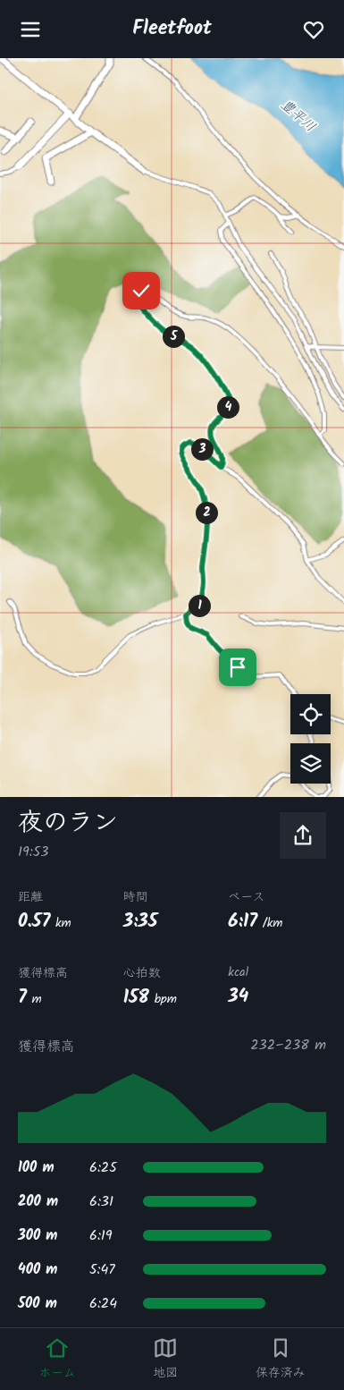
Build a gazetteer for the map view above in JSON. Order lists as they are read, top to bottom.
{
  "water": ["豊平川"],
  "page": {
    "header": "Fleetfoot",
    "pins": [
      "5",
      "4",
      "3",
      "2",
      "1"
    ],
    "heading": ["夜のラン", "19:53"],
    "stats": [
      ["距離", "0.57 km"],
      ["時間", "3:35"],
      ["ペース", "6:17 /km"],
      ["獲得標高", "7 m"],
      ["心拍数", "158 bpm"],
      ["kcal", "34"]
    ],
    "chart": ["獲得標高", "232–238 m"],
    "list": [
      {
        "name": "100 m",
        "note": "6:25"
      },
      {
        "name": "200 m",
        "note": "6:31"
      },
      {
        "name": "300 m",
        "note": "6:19"
      },
      {
        "name": "400 m",
        "note": "5:47"
      },
      {
        "name": "500 m",
        "note": "6:24"
      }
    ],
    "tabs": ["ホーム", "地図", "保存済み"]
  }
}
